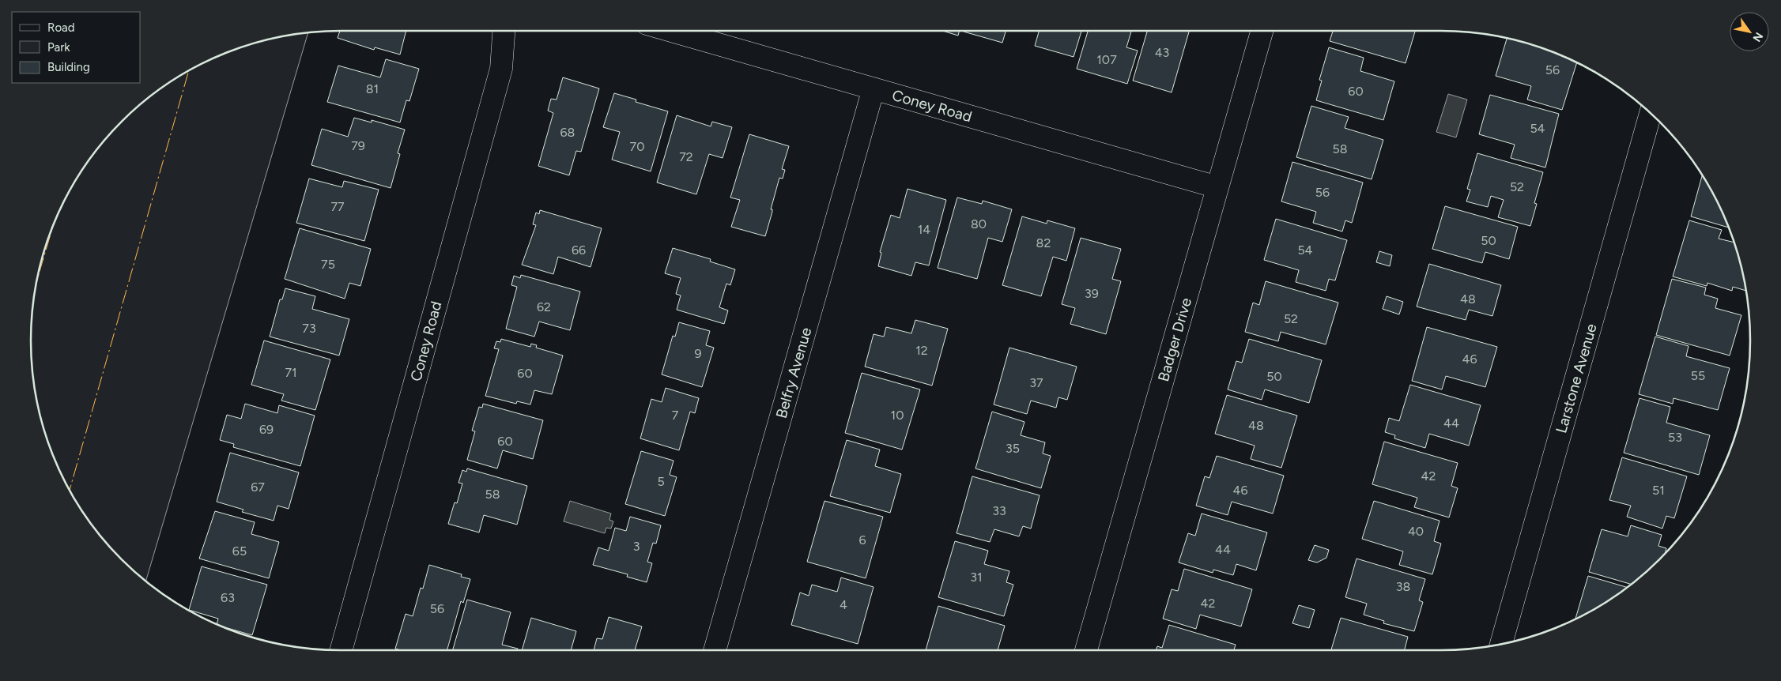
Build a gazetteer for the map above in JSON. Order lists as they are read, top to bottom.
{
  "streets": {
    "street": [
      "Coney Road",
      "Badger Drive",
      "Belfry Avenue",
      "Larstone Avenue"
    ]
  },
  "crossings": [
    ["Coney Road", "Badger Drive"],
    ["Coney Road", "Belfry Avenue"]
  ],
  "house_numbers": [
    "43",
    "107",
    "56",
    "81",
    "60",
    "54",
    "68",
    "79",
    "70",
    "58",
    "72",
    "52",
    "56",
    "77",
    "80",
    "14",
    "50",
    "82",
    "66",
    "54",
    "75",
    "39",
    "48",
    "62",
    "52",
    "73",
    "12",
    "9",
    "46",
    "71",
    "60",
    "55",
    "50",
    "37",
    "7",
    "10",
    "44",
    "48",
    "69",
    "53",
    "60",
    "35",
    "42",
    "5",
    "67",
    "46",
    "51",
    "58",
    "33",
    "40",
    "6",
    "3",
    "44",
    "65",
    "31",
    "38",
    "63",
    "42",
    "4",
    "56"
  ],
  "legend": ["Road", "Park", "Building"],
  "north": "bottom right"
}
